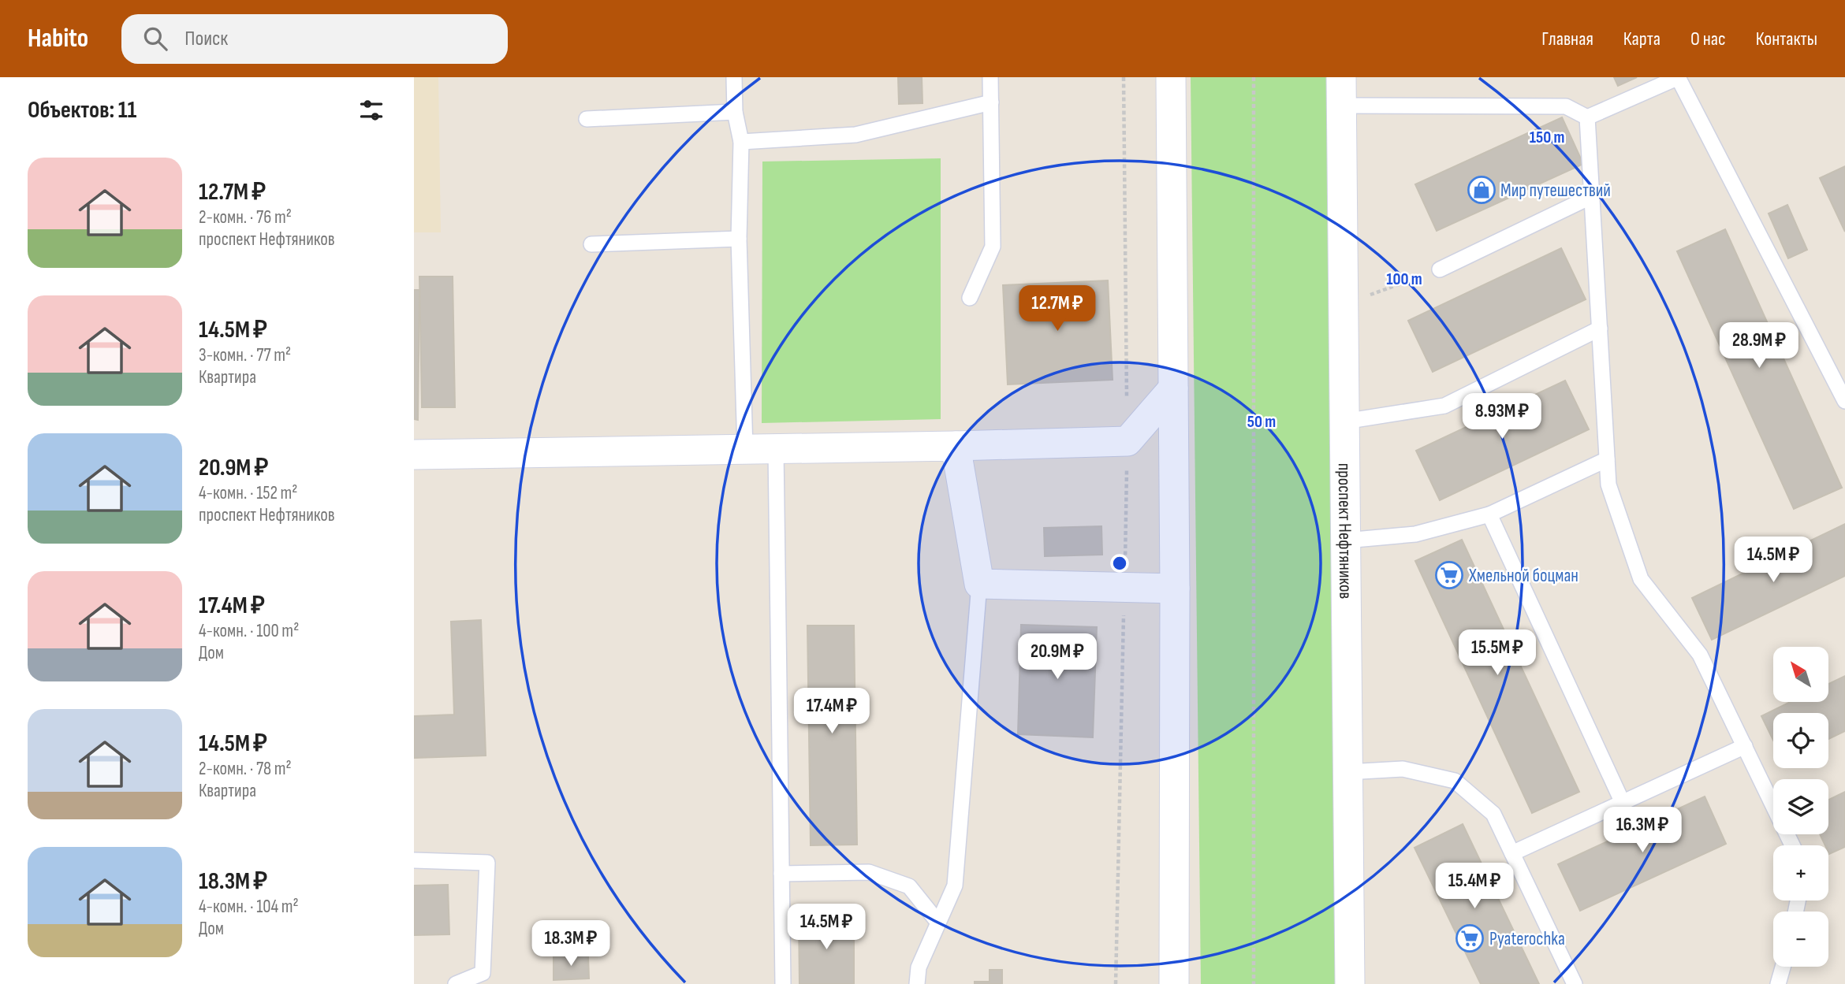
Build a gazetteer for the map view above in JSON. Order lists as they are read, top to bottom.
{
  "streets": {
    "street": ["проспект Нефтяников"]
  },
  "places": {
    "shop": ["Мир путешествий"],
    "supermarket": ["Хмельной боцман", "Pyaterochka"]
  },
  "north": "top left",
  "page": {
    "header": "Habito",
    "search": "Поиск",
    "nav": [
      "Главная",
      "Карта",
      "О нас",
      "Контакты"
    ],
    "heading": "Объектов: 11",
    "list": [
      {
        "name": "12.7M ₽",
        "note": "2-комн. · 76 m² · проспект Нефтяников"
      },
      {
        "name": "14.5M ₽",
        "note": "3-комн. · 77 m² · Квартира"
      },
      {
        "name": "20.9M ₽",
        "note": "4-комн. · 152 m² · проспект Нефтяников"
      },
      {
        "name": "17.4M ₽",
        "note": "4-комн. · 100 m² · Дом"
      },
      {
        "name": "14.5M ₽",
        "note": "2-комн. · 78 m² · Квартира"
      },
      {
        "name": "18.3M ₽",
        "note": "4-комн. · 104 m² · Дом"
      }
    ],
    "price": [
      "12.7M ₽",
      "28.9M ₽",
      "8.93M ₽",
      "14.5M ₽",
      "15.5M ₽",
      "20.9M ₽",
      "17.4M ₽",
      "16.3M ₽",
      "15.4M ₽",
      "14.5M ₽",
      "18.3M ₽"
    ],
    "map_buttons": ["+", "−"]
  },
  "rings": ["150 m", "100 m", "50 m"]
}
